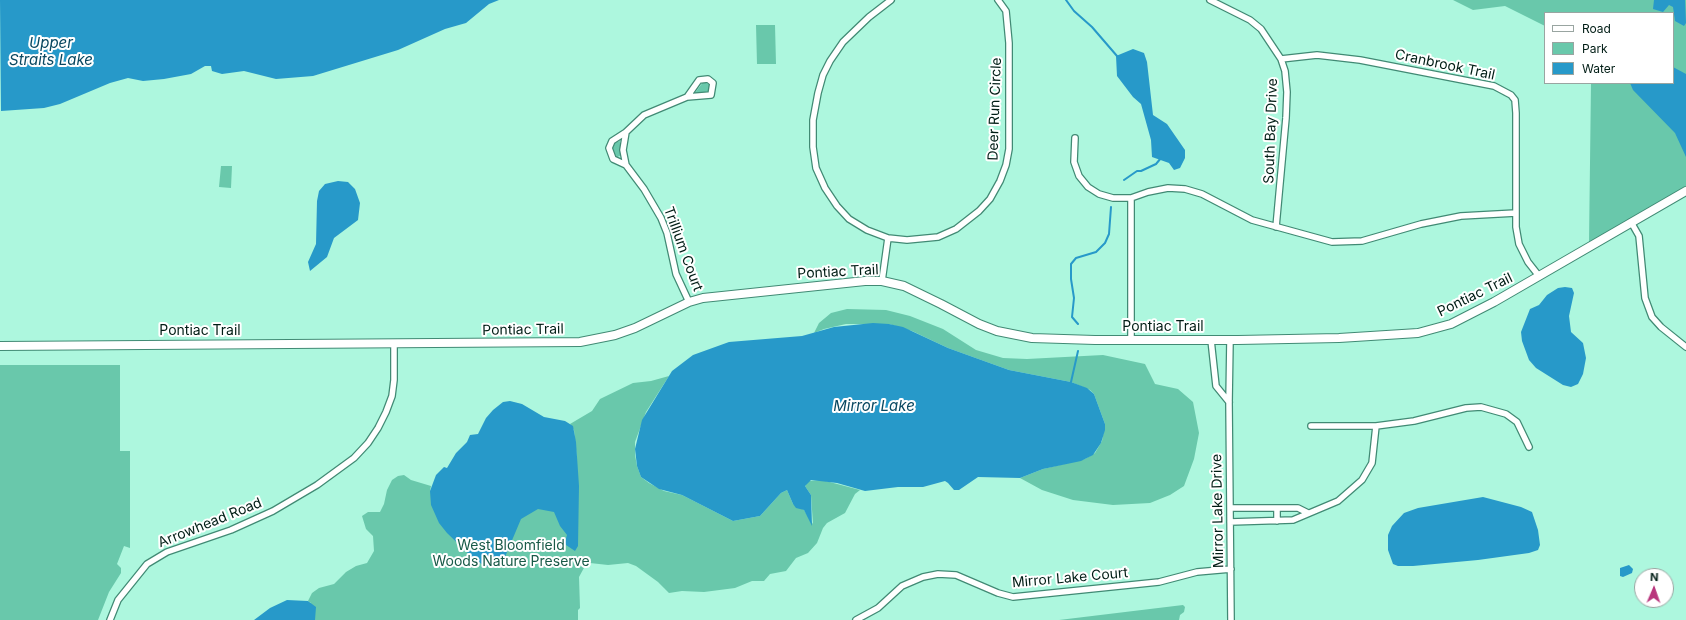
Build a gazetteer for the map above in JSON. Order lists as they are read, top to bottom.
{
  "streets": {
    "main road": ["Pontiac Trail"],
    "street": [
      "Cranbrook Trail",
      "Deer Run Circle",
      "South Bay Drive",
      "Trillium Court",
      "Mirror Lake Drive",
      "Arrowhead Road",
      "Mirror Lake Court"
    ]
  },
  "crossings": [
    ["Cranbrook Trail", "South Bay Drive"],
    ["Cranbrook Trail", "Pontiac Trail"],
    ["Trillium Court", "Pontiac Trail"],
    ["Pontiac Trail", "Mirror Lake Drive"],
    ["Pontiac Trail", "Arrowhead Road"],
    ["Mirror Lake Drive", "Mirror Lake Court"]
  ],
  "water": ["Upper Straits Lake", "Mirror Lake"],
  "parks": ["West Bloomfield Woods Nature Preserve"],
  "legend": ["Road", "Park", "Water"],
  "north": "top"
}
